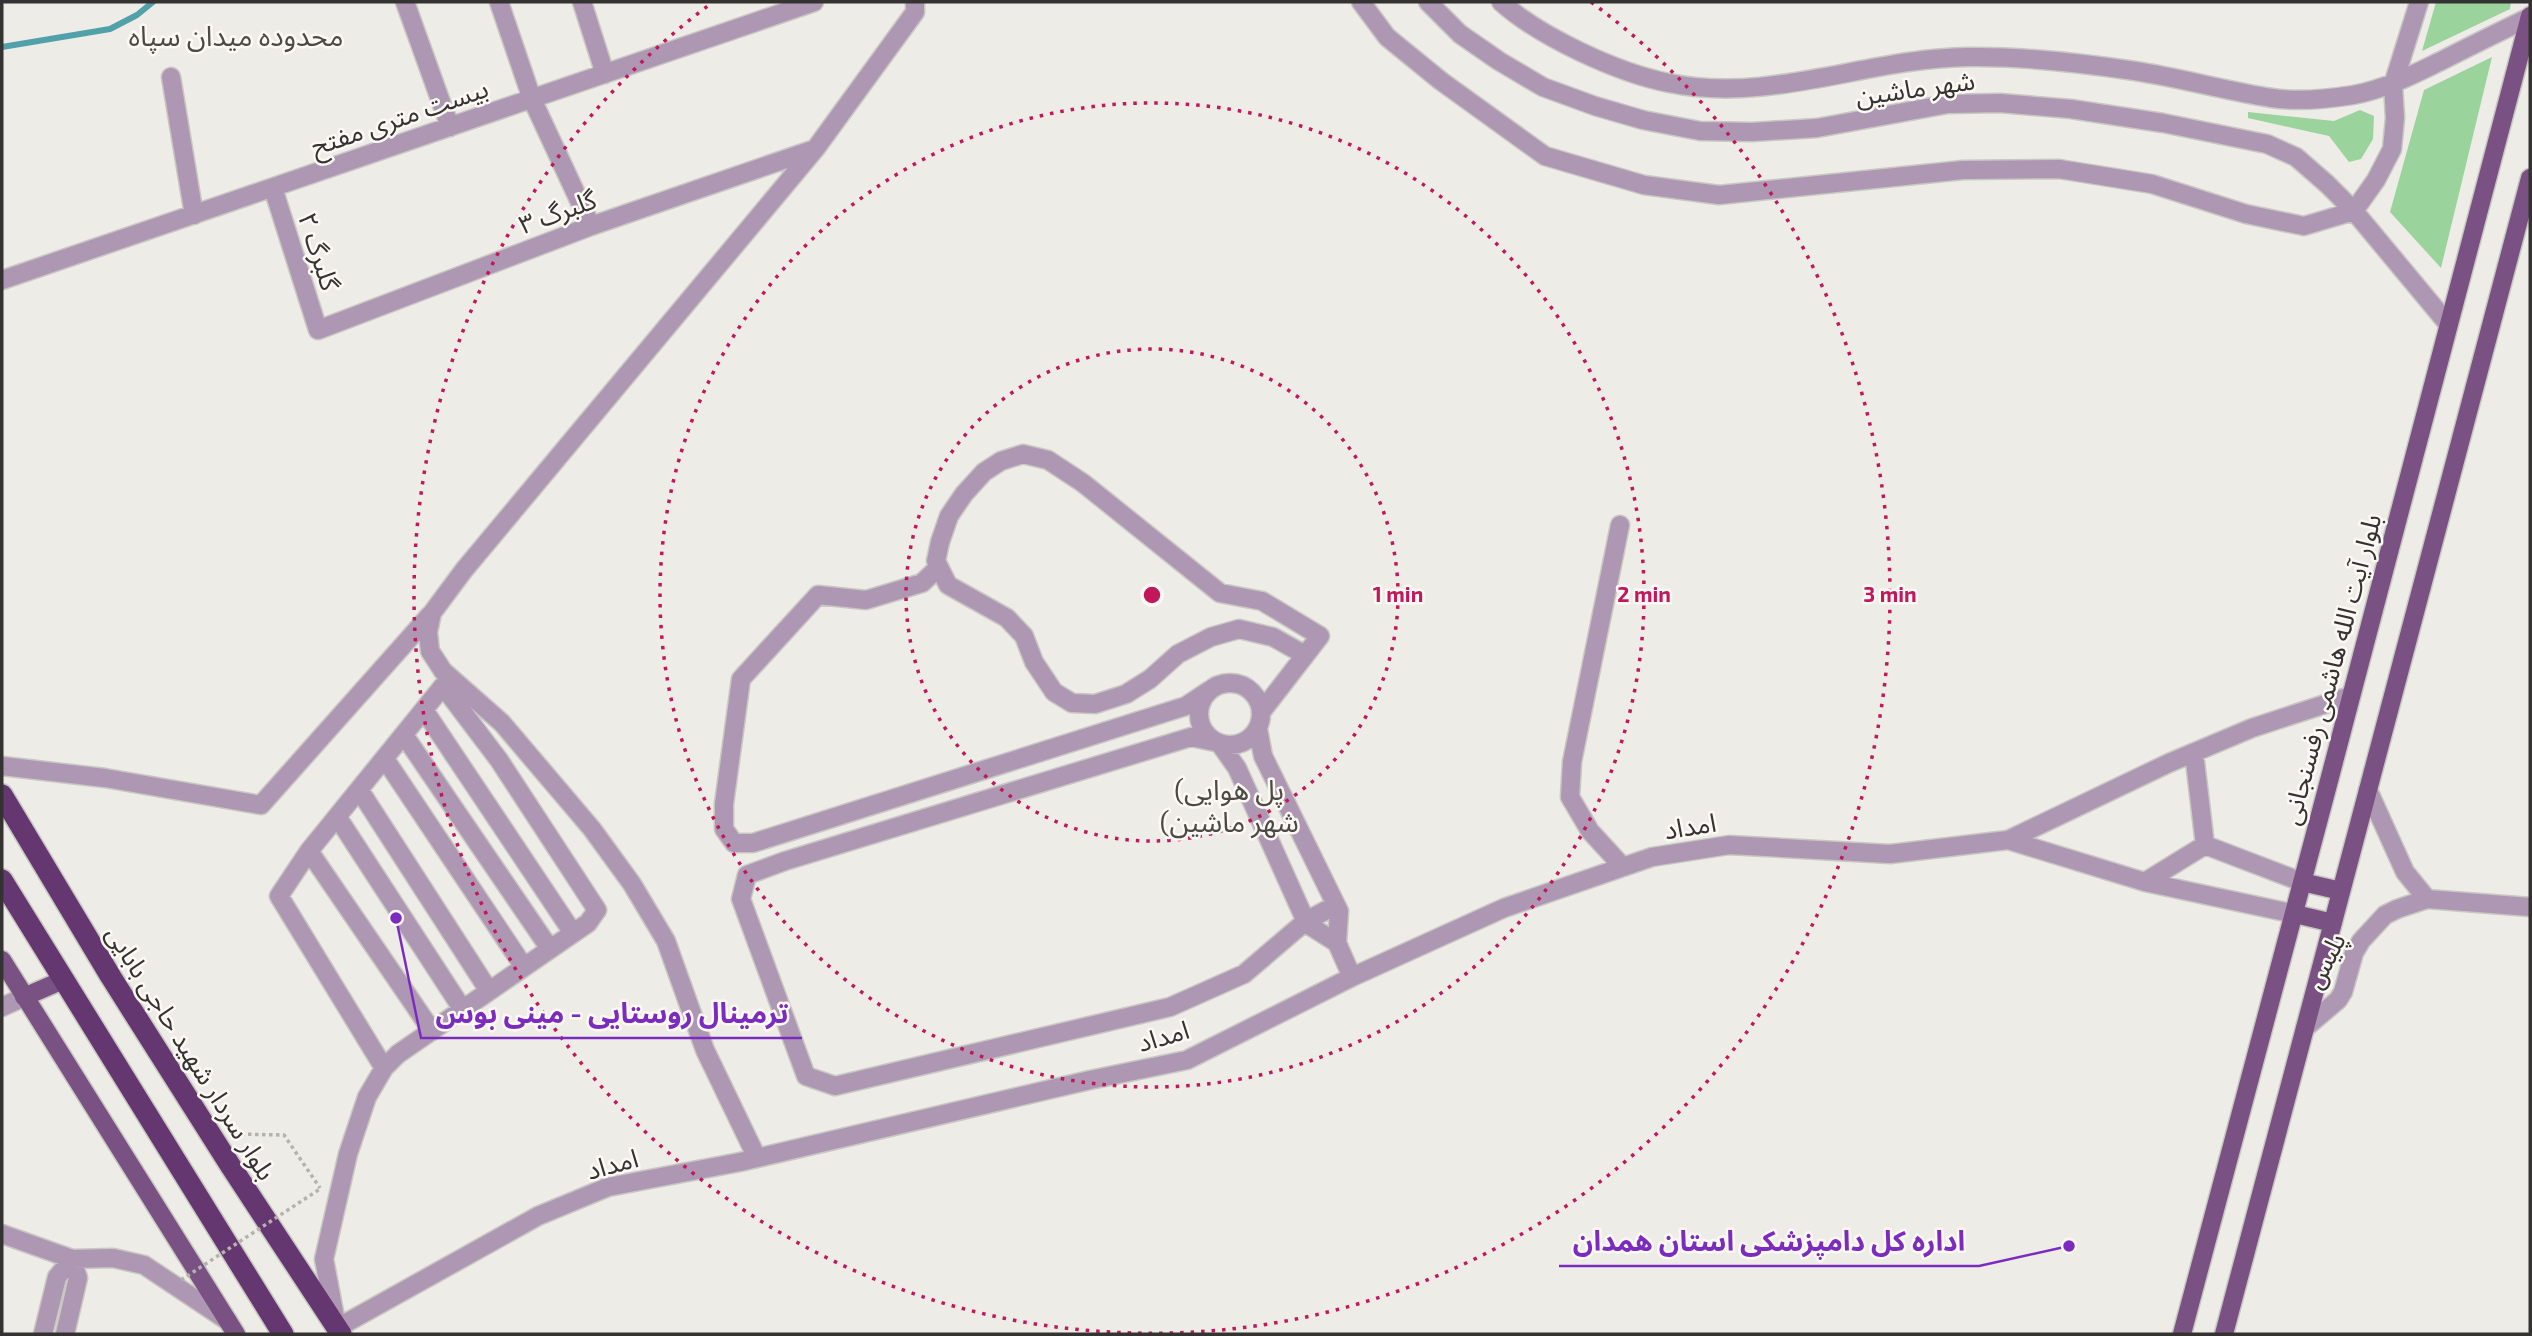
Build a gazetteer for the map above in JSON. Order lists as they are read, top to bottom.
{
  "streets": {
    "highway": ["بلوار سردار شهید حاجی بابایی"],
    "main road": ["بلوار آیت الله هاشمی رفسنجانی"],
    "street": [
      "شهر ماشین",
      "بیست متری مفتح",
      "گلبرگ ۳",
      "گلبرگ ۲",
      "امداد",
      "پلیس"
    ]
  },
  "crossings": [
    ["شهر ماشین", "بلوار آیت الله هاشمی رفسنجانی"],
    ["بیست متری مفتح", "گلبرگ ۲"],
    ["گلبرگ ۳", "گلبرگ ۲"],
    ["امداد", "بلوار سردار شهید حاجی بابایی"]
  ],
  "districts": ["محدوده میدان سپاه", "(پل هوایی (شهر ماشین"],
  "places": ["ترمینال روستایی - مینی بوس", "اداره کل دامپزشکی استان همدان"],
  "rings": ["1 min", "2 min", "3 min"]
}
